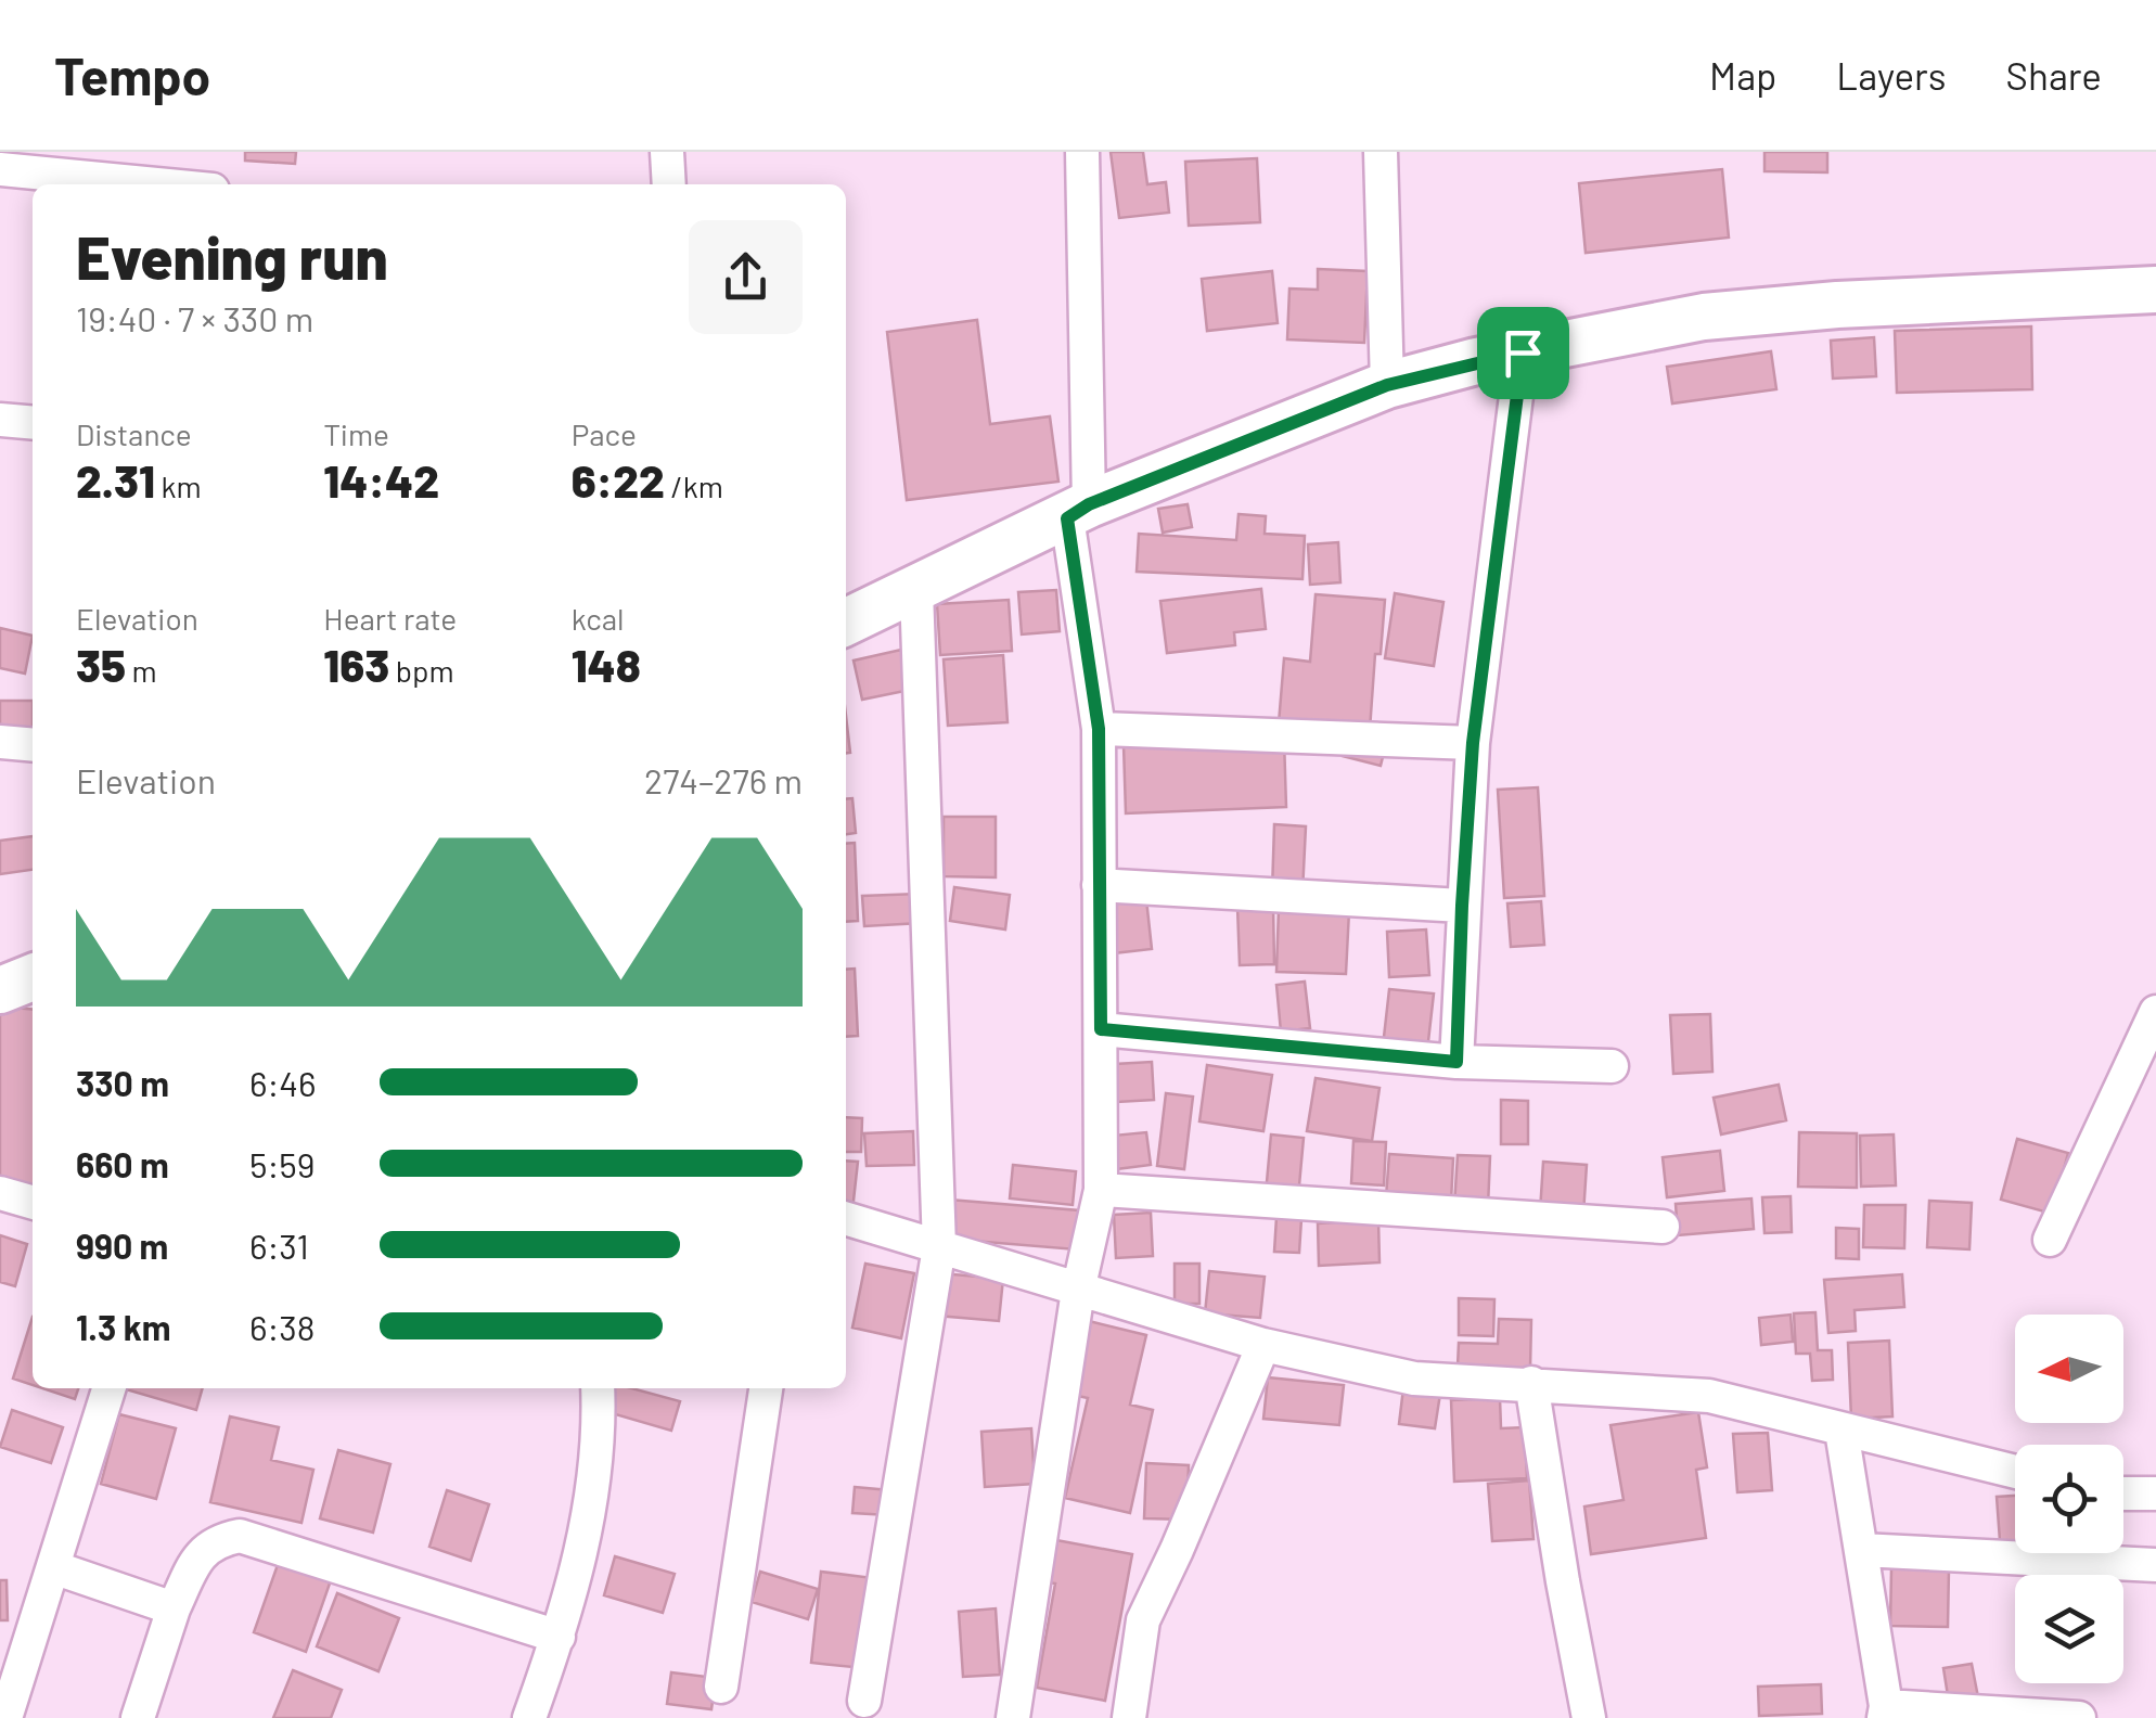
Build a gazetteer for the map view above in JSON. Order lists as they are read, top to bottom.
{
  "north": "left",
  "page": {
    "header": "Tempo",
    "nav": ["Map", "Layers", "Share"],
    "heading": ["Evening run", "19:40 · 7 × 330 m"],
    "stats": [
      ["Distance", "2.31 km"],
      ["Time", "14:42"],
      ["Pace", "6:22 /km"],
      ["Elevation", "35 m"],
      ["Heart rate", "163 bpm"],
      ["kcal", "148"]
    ],
    "chart": ["Elevation", "274–276 m"],
    "list": [
      {
        "name": "330 m",
        "note": "6:46"
      },
      {
        "name": "660 m",
        "note": "5:59"
      },
      {
        "name": "990 m",
        "note": "6:31"
      },
      {
        "name": "1.3 km",
        "note": "6:38"
      }
    ]
  }
}
